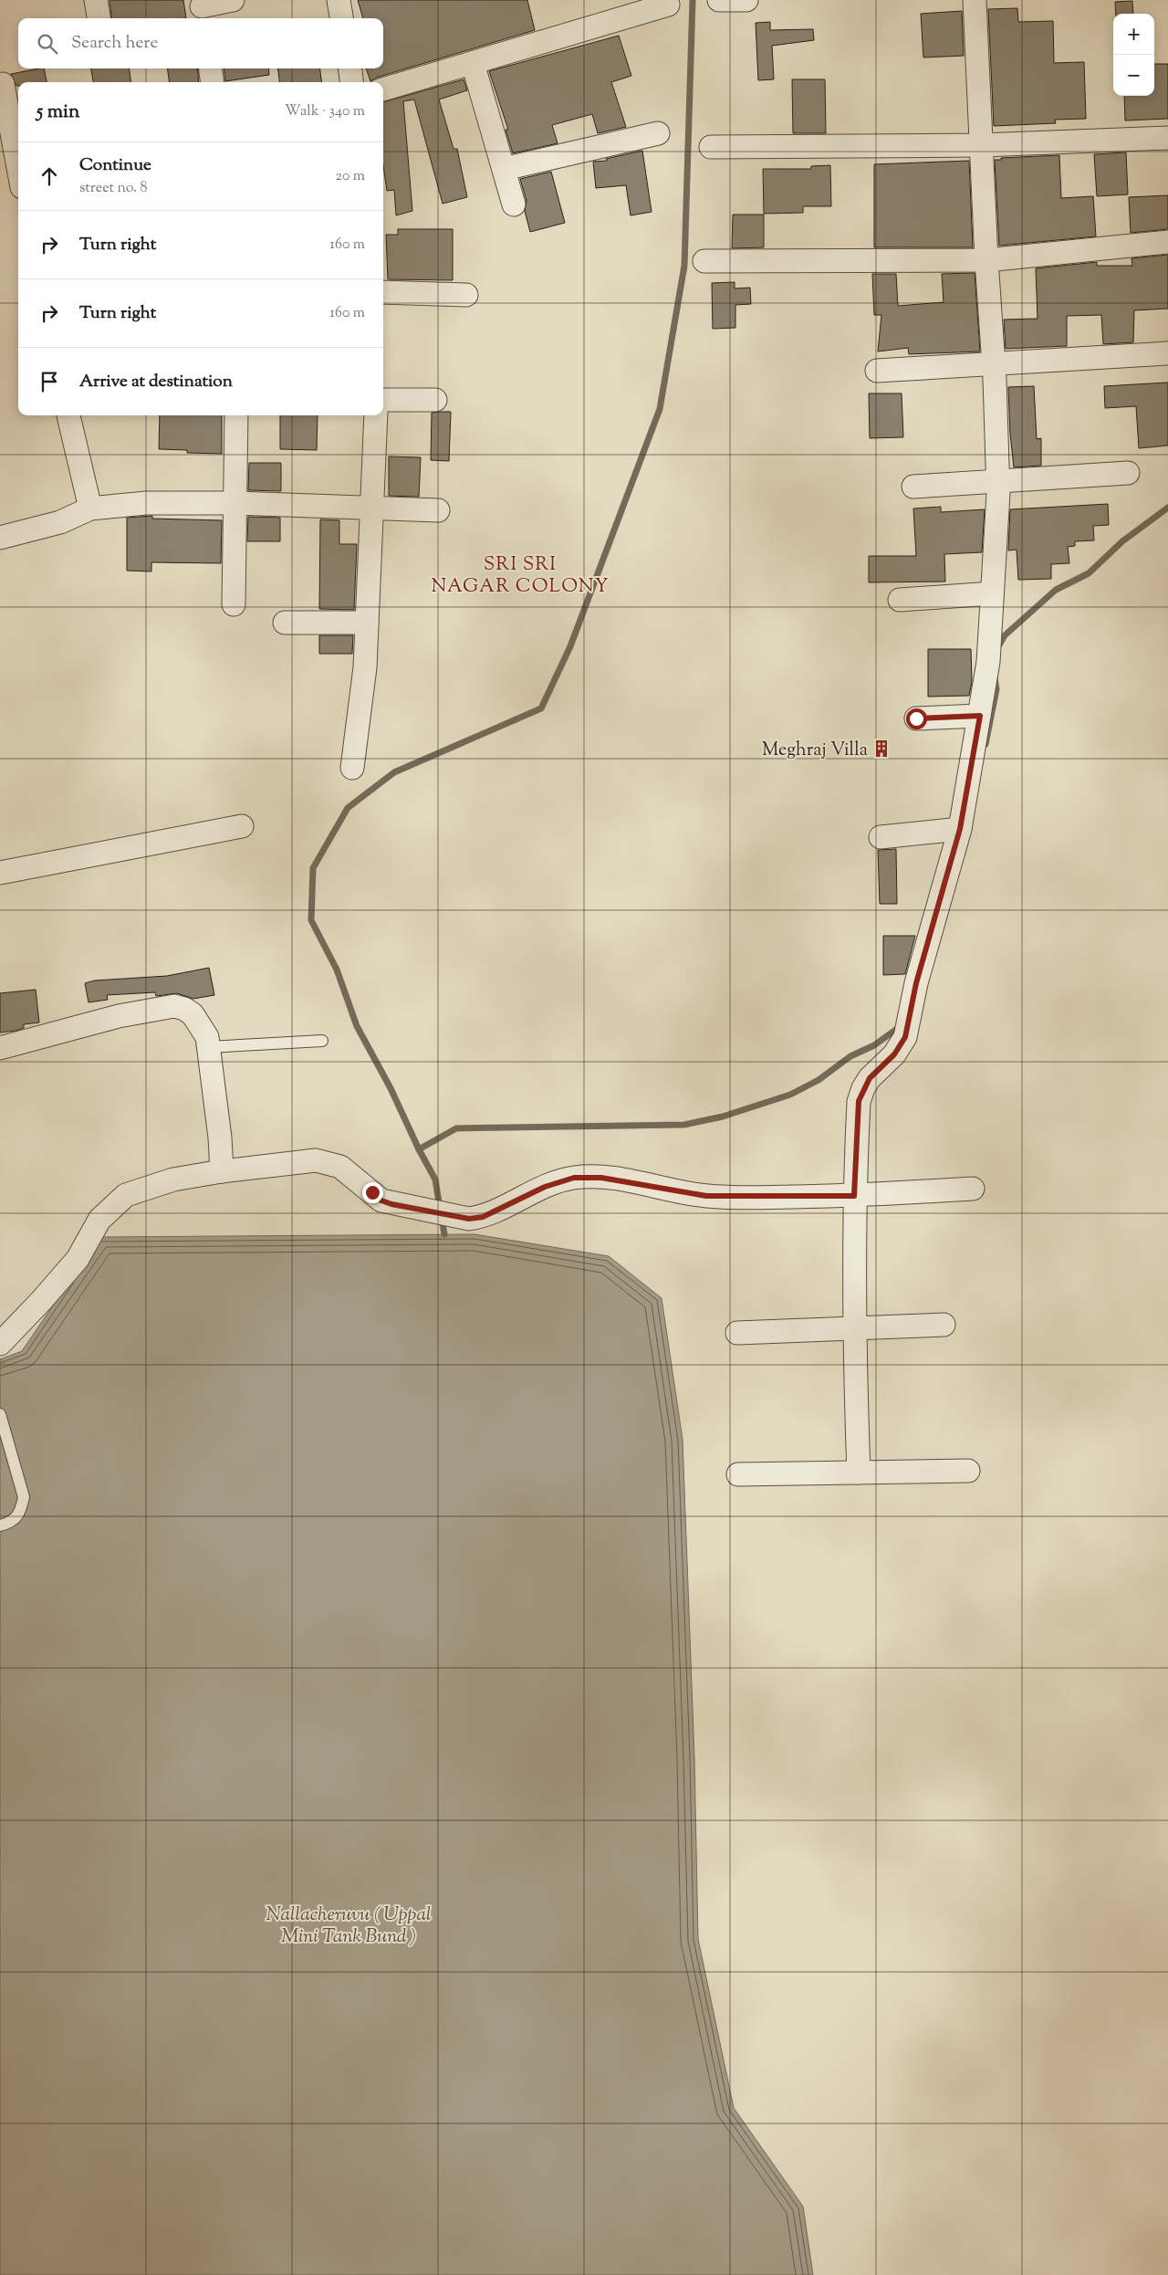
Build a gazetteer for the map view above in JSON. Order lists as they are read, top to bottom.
{
  "districts": ["SRI SRI NAGAR COLONY"],
  "water": ["Nallacheruvu ( Uppal Mini Tank Bund )"],
  "places": {
    "building": ["Meghraj Villa"]
  },
  "page": {
    "map_buttons": ["+", "−"],
    "search": "Search here",
    "heading": ["5 min", "Walk · 340 m"],
    "list": [
      ["Continue", "street no. 8", "20 m"],
      ["Turn right", "160 m"],
      ["Turn right", "160 m"],
      "Arrive at destination"
    ]
  }
}
